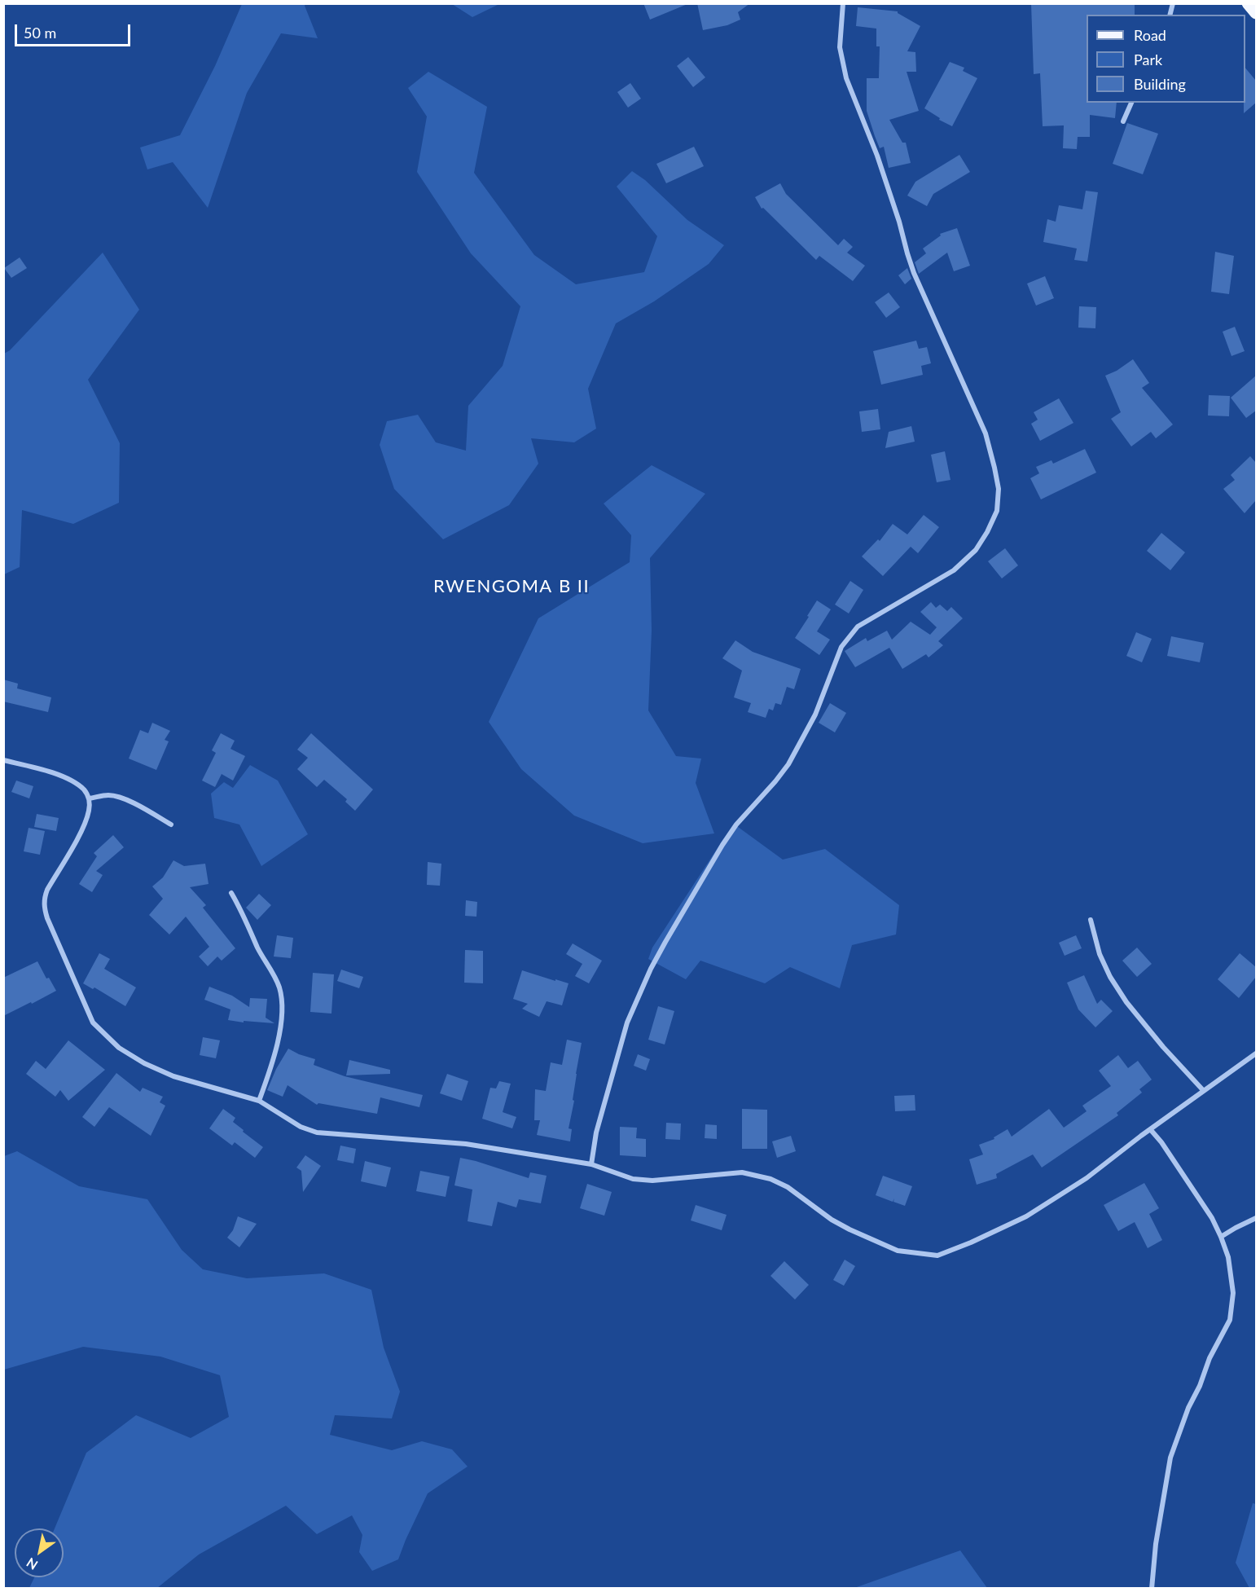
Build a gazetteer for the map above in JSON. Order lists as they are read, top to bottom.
{
  "districts": ["RWENGOMA B II"],
  "legend": ["Road", "Park", "Building"],
  "scale_bar": "50 m",
  "north": "bottom left"
}
